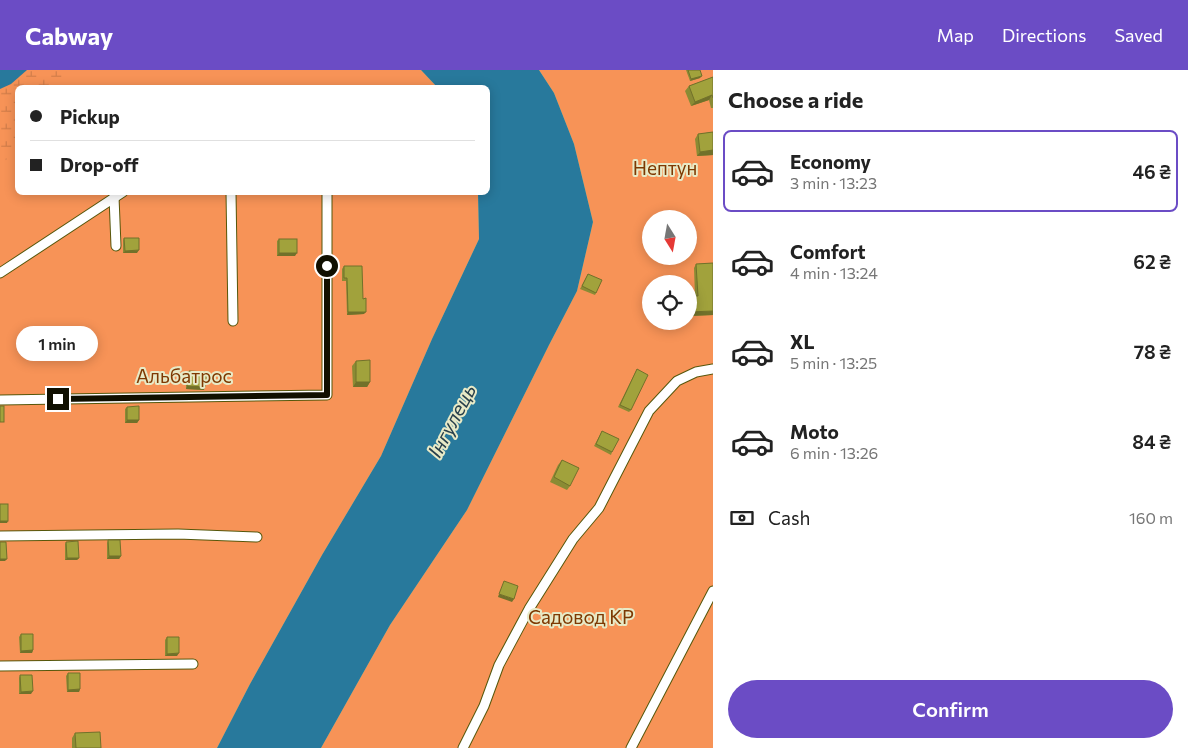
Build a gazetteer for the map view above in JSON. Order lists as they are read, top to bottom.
{
  "water": ["Інгулець"],
  "parks": ["Нептун", "Альбатрос", "Садовод КР"],
  "north": "bottom",
  "page": {
    "header": "Cabway",
    "nav": ["Map", "Directions", "Saved"],
    "heading": "Choose a ride",
    "banner": ["Pickup", "Drop-off"],
    "list": [
      {
        "name": "Economy",
        "note": "3 min · 13:23",
        "value": "46 ₴"
      },
      {
        "name": "Comfort",
        "note": "4 min · 13:24",
        "value": "62 ₴"
      },
      {
        "name": "XL",
        "note": "5 min · 13:25",
        "value": "78 ₴"
      },
      {
        "name": "Moto",
        "note": "6 min · 13:26",
        "value": "84 ₴"
      }
    ],
    "bubble": "1 min",
    "pay": ["Cash", "160 m"],
    "buttons": "Confirm"
  }
}
